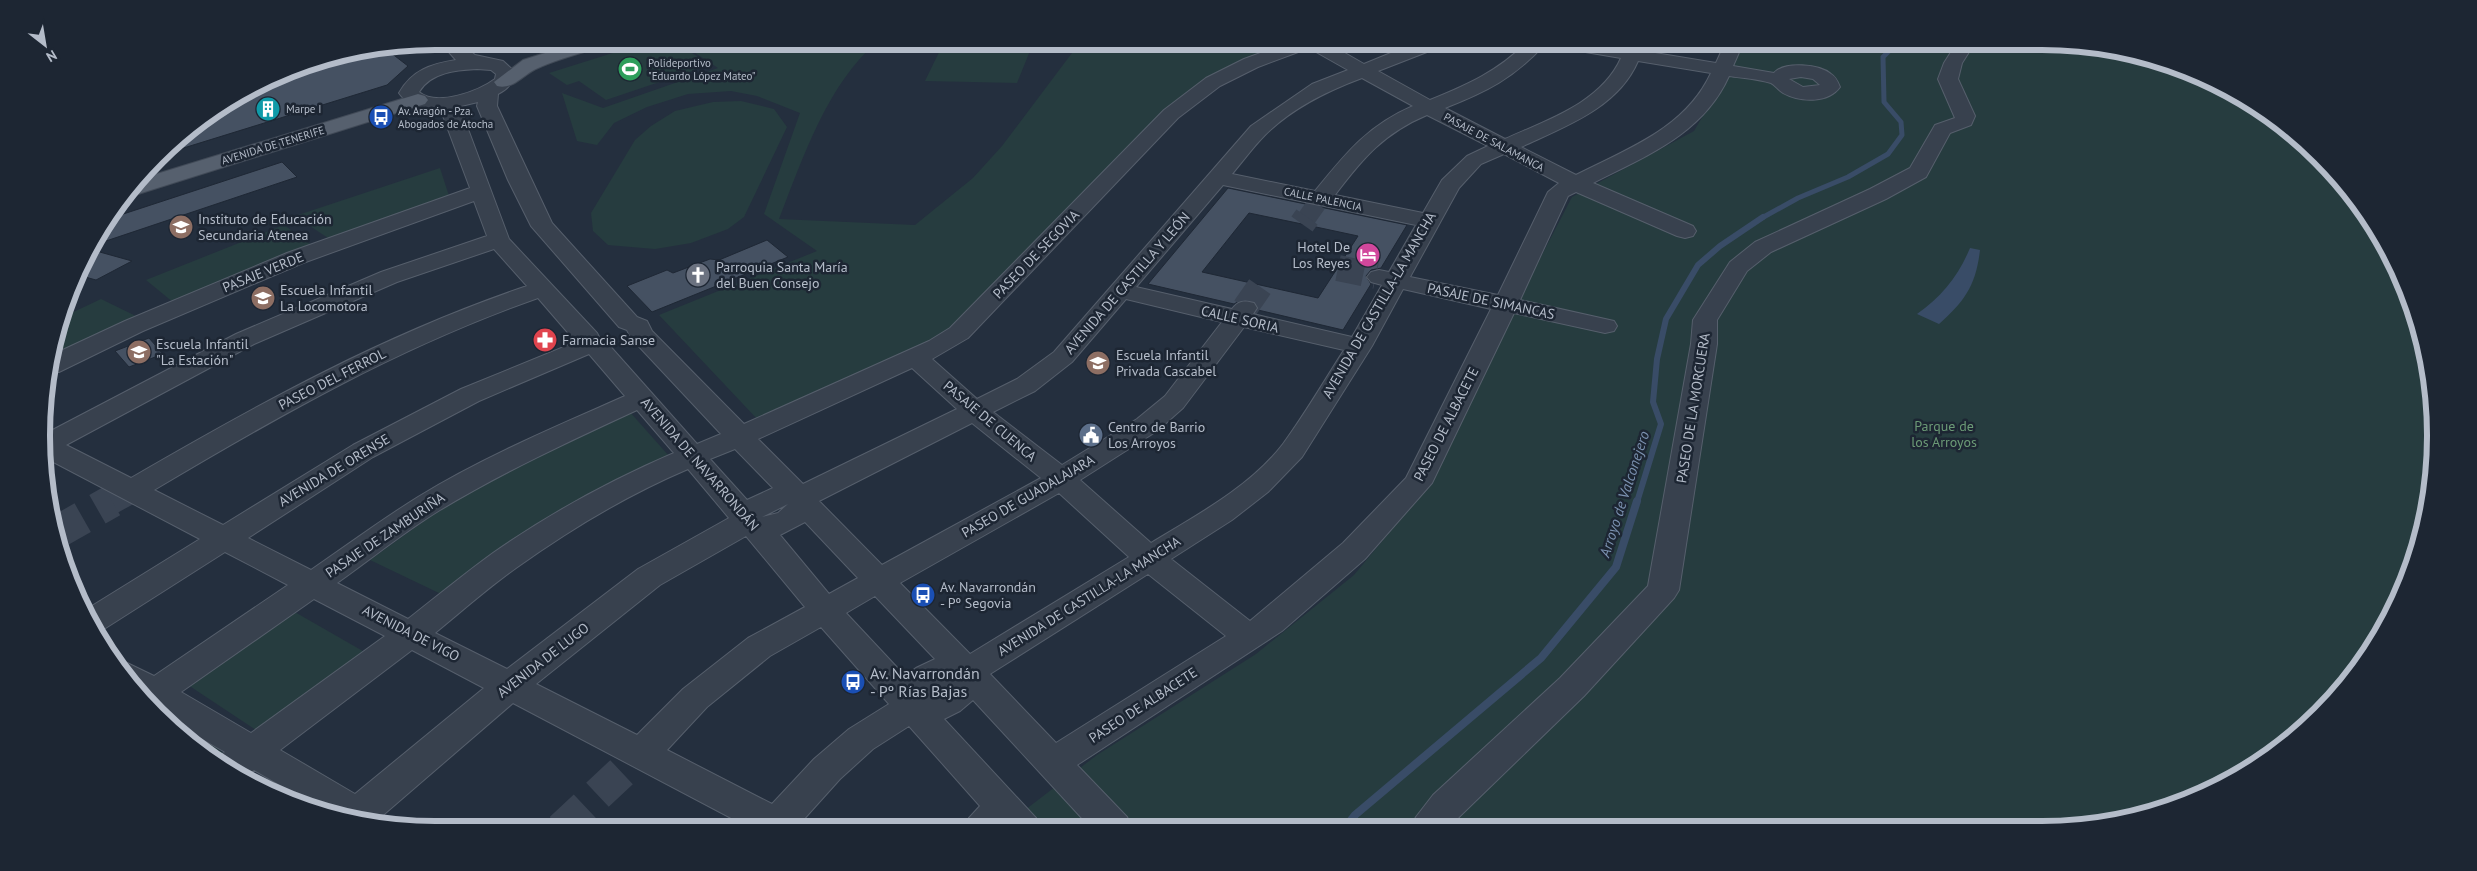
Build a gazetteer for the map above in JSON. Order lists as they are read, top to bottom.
{
  "streets": {
    "main road": ["AVENIDA DE TENERIFE"],
    "street": [
      "PASAJE DE SALAMANCA",
      "CALLE PALENCIA",
      "PASEO DE SEGOVIA",
      "PASAJE VERDE",
      "AVENIDA DE CASTILLA Y LEÓN",
      "PASAJE DE SIMANCAS",
      "AVENIDA DE CASTILLA-LA MANCHA",
      "CALLE SORIA",
      "PASEO DEL FERROL",
      "PASEO DE LA MORCUERA",
      "PASAJE DE CUENCA",
      "PASEO DE ALBACETE",
      "AVENIDA DE NAVARRONDÁN",
      "AVENIDA DE ORENSE",
      "PASEO DE GUADALAJARA",
      "PASAJE DE ZAMBURIÑA",
      "AVENIDA DE VIGO",
      "AVENIDA DE LUGO"
    ]
  },
  "crossings": [
    ["PASAJE DE SALAMANCA", "AVENIDA DE CASTILLA Y LEÓN"],
    ["PASAJE DE SALAMANCA", "AVENIDA DE CASTILLA-LA MANCHA"],
    ["PASAJE DE SALAMANCA", "PASEO DE ALBACETE"],
    ["AVENIDA DE TENERIFE", "AVENIDA DE NAVARRONDÁN"],
    ["CALLE PALENCIA", "AVENIDA DE CASTILLA Y LEÓN"],
    ["CALLE PALENCIA", "AVENIDA DE CASTILLA-LA MANCHA"],
    ["PASEO DE SEGOVIA", "PASAJE DE CUENCA"],
    ["PASEO DE SEGOVIA", "AVENIDA DE NAVARRONDÁN"],
    ["PASEO DE SEGOVIA", "AVENIDA DE VIGO"],
    ["PASAJE VERDE", "AVENIDA DE NAVARRONDÁN"],
    ["AVENIDA DE CASTILLA Y LEÓN", "CALLE SORIA"],
    ["AVENIDA DE CASTILLA Y LEÓN", "PASAJE DE CUENCA"],
    ["AVENIDA DE CASTILLA Y LEÓN", "AVENIDA DE LUGO"],
    ["PASAJE DE SIMANCAS", "AVENIDA DE CASTILLA-LA MANCHA"],
    ["PASAJE DE SIMANCAS", "PASEO DE ALBACETE"],
    ["AVENIDA DE CASTILLA-LA MANCHA", "CALLE SORIA"],
    ["AVENIDA DE CASTILLA-LA MANCHA", "PASAJE DE CUENCA"],
    ["AVENIDA DE CASTILLA-LA MANCHA", "AVENIDA DE NAVARRONDÁN"],
    ["CALLE SORIA", "PASEO DE GUADALAJARA"],
    ["PASEO DEL FERROL", "AVENIDA DE NAVARRONDÁN"],
    ["PASEO DEL FERROL", "AVENIDA DE VIGO"],
    ["PASAJE DE CUENCA", "PASEO DE ALBACETE"],
    ["PASAJE DE CUENCA", "PASEO DE GUADALAJARA"],
    ["AVENIDA DE NAVARRONDÁN", "AVENIDA DE ORENSE"],
    ["AVENIDA DE NAVARRONDÁN", "PASEO DE GUADALAJARA"],
    ["AVENIDA DE NAVARRONDÁN", "PASAJE DE ZAMBURIÑA"],
    ["AVENIDA DE NAVARRONDÁN", "AVENIDA DE LUGO"],
    ["AVENIDA DE ORENSE", "AVENIDA DE VIGO"],
    ["PASEO DE GUADALAJARA", "AVENIDA DE VIGO"],
    ["PASAJE DE ZAMBURIÑA", "AVENIDA DE VIGO"],
    ["AVENIDA DE VIGO", "AVENIDA DE LUGO"]
  ],
  "water": ["Arroyo de Valconejero"],
  "parks": ["Parque de los Arroyos"],
  "places": {
    "sports": ["Polideportivo \"Eduardo López Mateo\""],
    "building": ["Marpe I"],
    "bus stop": ["Av. Aragón - Pza. Abogados de Atocha", "Av. Navarrondán - Pº Segovia", "Av. Navarrondán - Pº Rías Bajas"],
    "school or university": [
      "Instituto de Educación Secundaria Atenea",
      "Escuela Infantil La Locomotora",
      "Escuela Infantil \"La Estación\"",
      "Escuela Infantil Privada Cascabel"
    ],
    "hotel": ["Hotel De Los Reyes"],
    "church": ["Parroquia Santa María del Buen Consejo"],
    "pharmacy": ["Farmacia Sanse"],
    "public building": ["Centro de Barrio Los Arroyos"]
  },
  "north": "bottom right"
}
